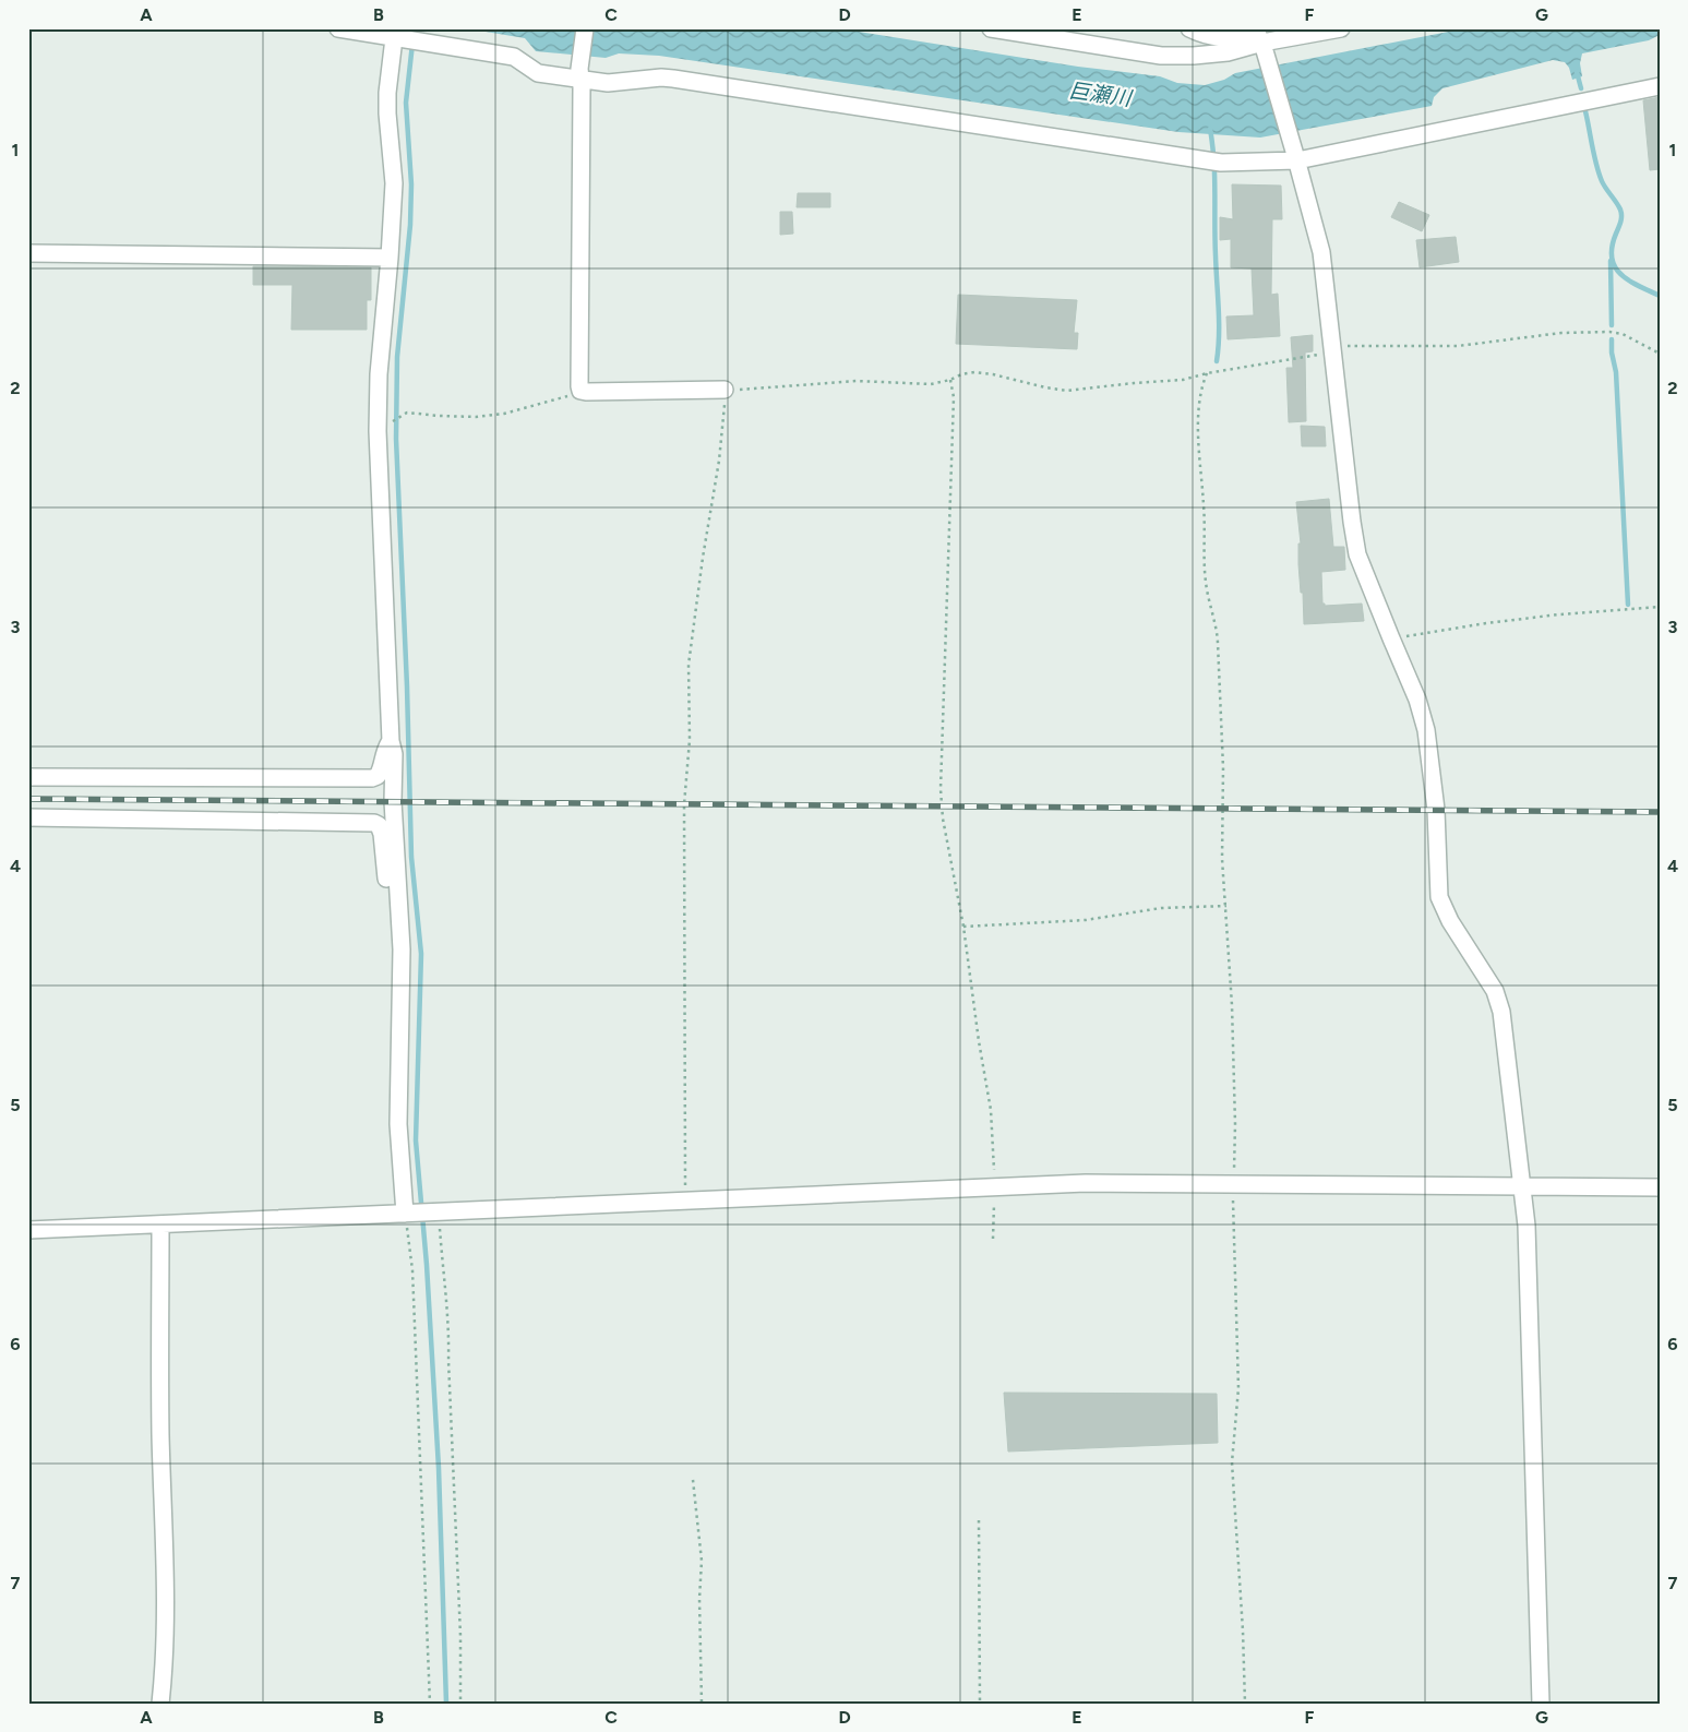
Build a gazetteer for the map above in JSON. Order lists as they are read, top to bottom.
{
  "water": ["巨瀬川"],
  "grid": {
    "columns": [
      "A",
      "B",
      "C",
      "D",
      "E",
      "F",
      "G"
    ],
    "rows": [
      "1",
      "2",
      "3",
      "4",
      "5",
      "6",
      "7"
    ]
  }
}
